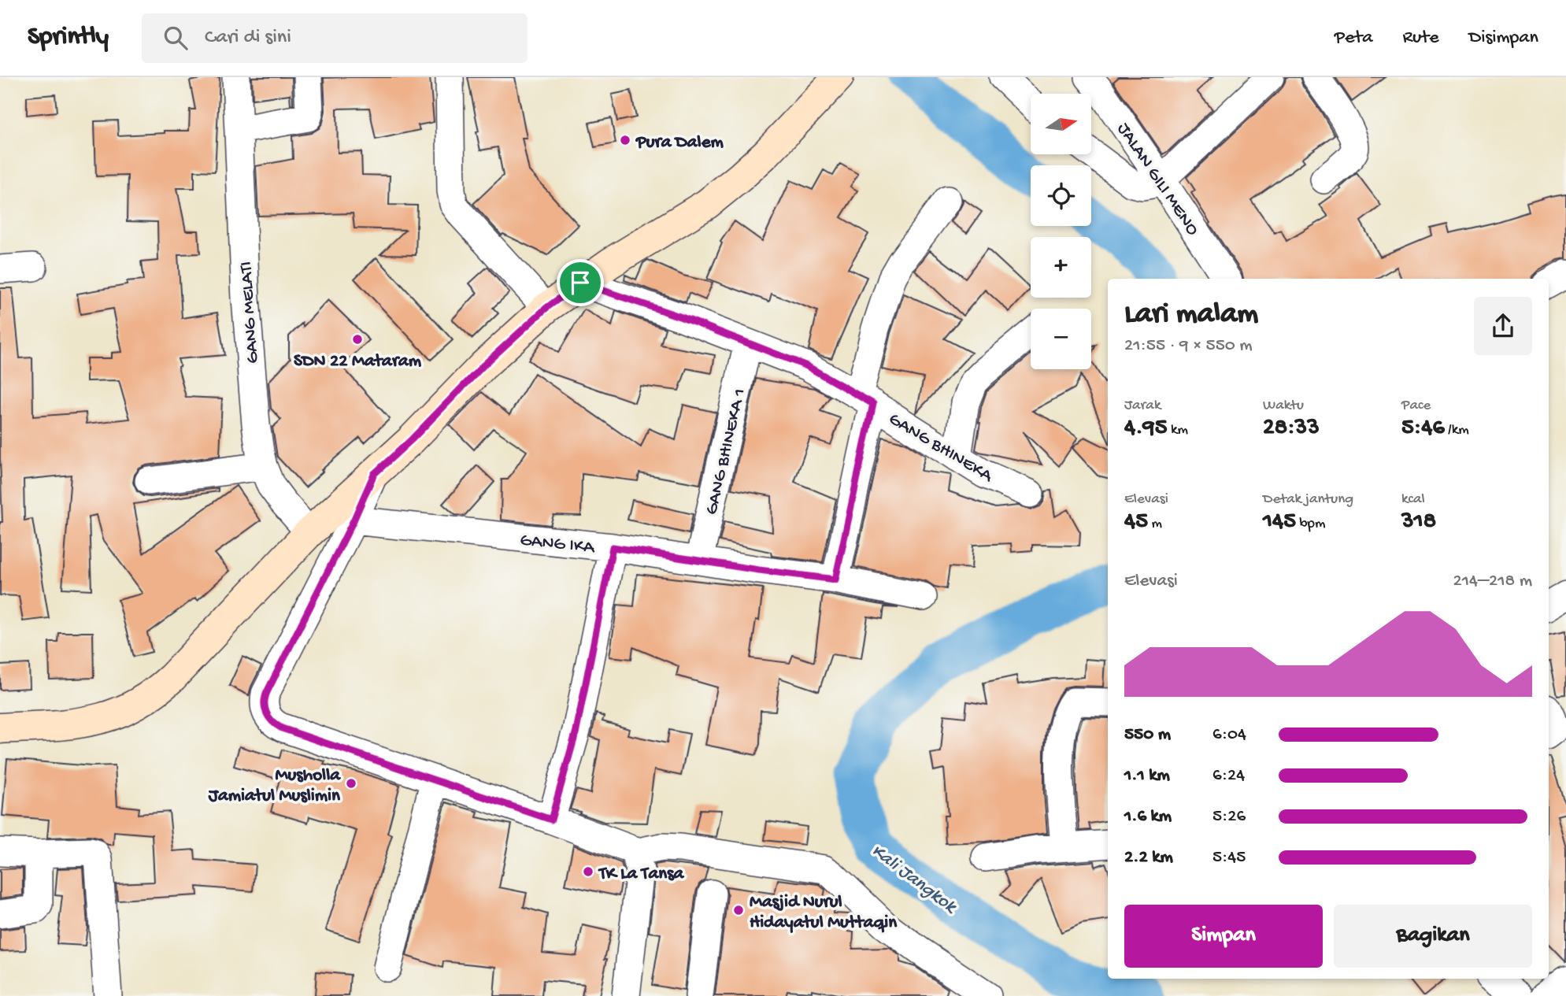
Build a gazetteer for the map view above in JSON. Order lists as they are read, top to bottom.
{
  "streets": {
    "street": [
      "JALAN GILI MENO",
      "GANG MELATI",
      "GANG BHINEKA",
      "GANG BHINEKA 1",
      "GANG IKA"
    ]
  },
  "crossings": [
    ["GANG BHINEKA", "GANG BHINEKA 1"],
    ["GANG BHINEKA 1", "GANG IKA"]
  ],
  "water": ["Kali Jangkok"],
  "places": [
    "Pura Dalem",
    "SDN 22 Mataram",
    "Musholla Jamiatul Muslimin",
    "TK La Tansa",
    "Masjid Nurul Hidayatul Muttaqin"
  ],
  "north": "right",
  "page": {
    "header": "Sprintly",
    "search": "Cari di sini",
    "nav": ["Peta", "Rute", "Disimpan"],
    "map_buttons": ["+", "−"],
    "heading": ["Lari malam", "21:55 · 9 × 550 m"],
    "stats": [
      ["Jarak", "4.95 km"],
      ["Waktu", "28:33"],
      ["Pace", "5:46 /km"],
      ["Elevasi", "45 m"],
      ["Detak jantung", "145 bpm"],
      ["kcal", "318"]
    ],
    "chart": ["Elevasi", "214–218 m"],
    "list": [
      {
        "name": "550 m",
        "note": "6:04"
      },
      {
        "name": "1.1 km",
        "note": "6:24"
      },
      {
        "name": "1.6 km",
        "note": "5:26"
      },
      {
        "name": "2.2 km",
        "note": "5:45"
      }
    ],
    "buttons": ["Simpan", "Bagikan"]
  }
}
